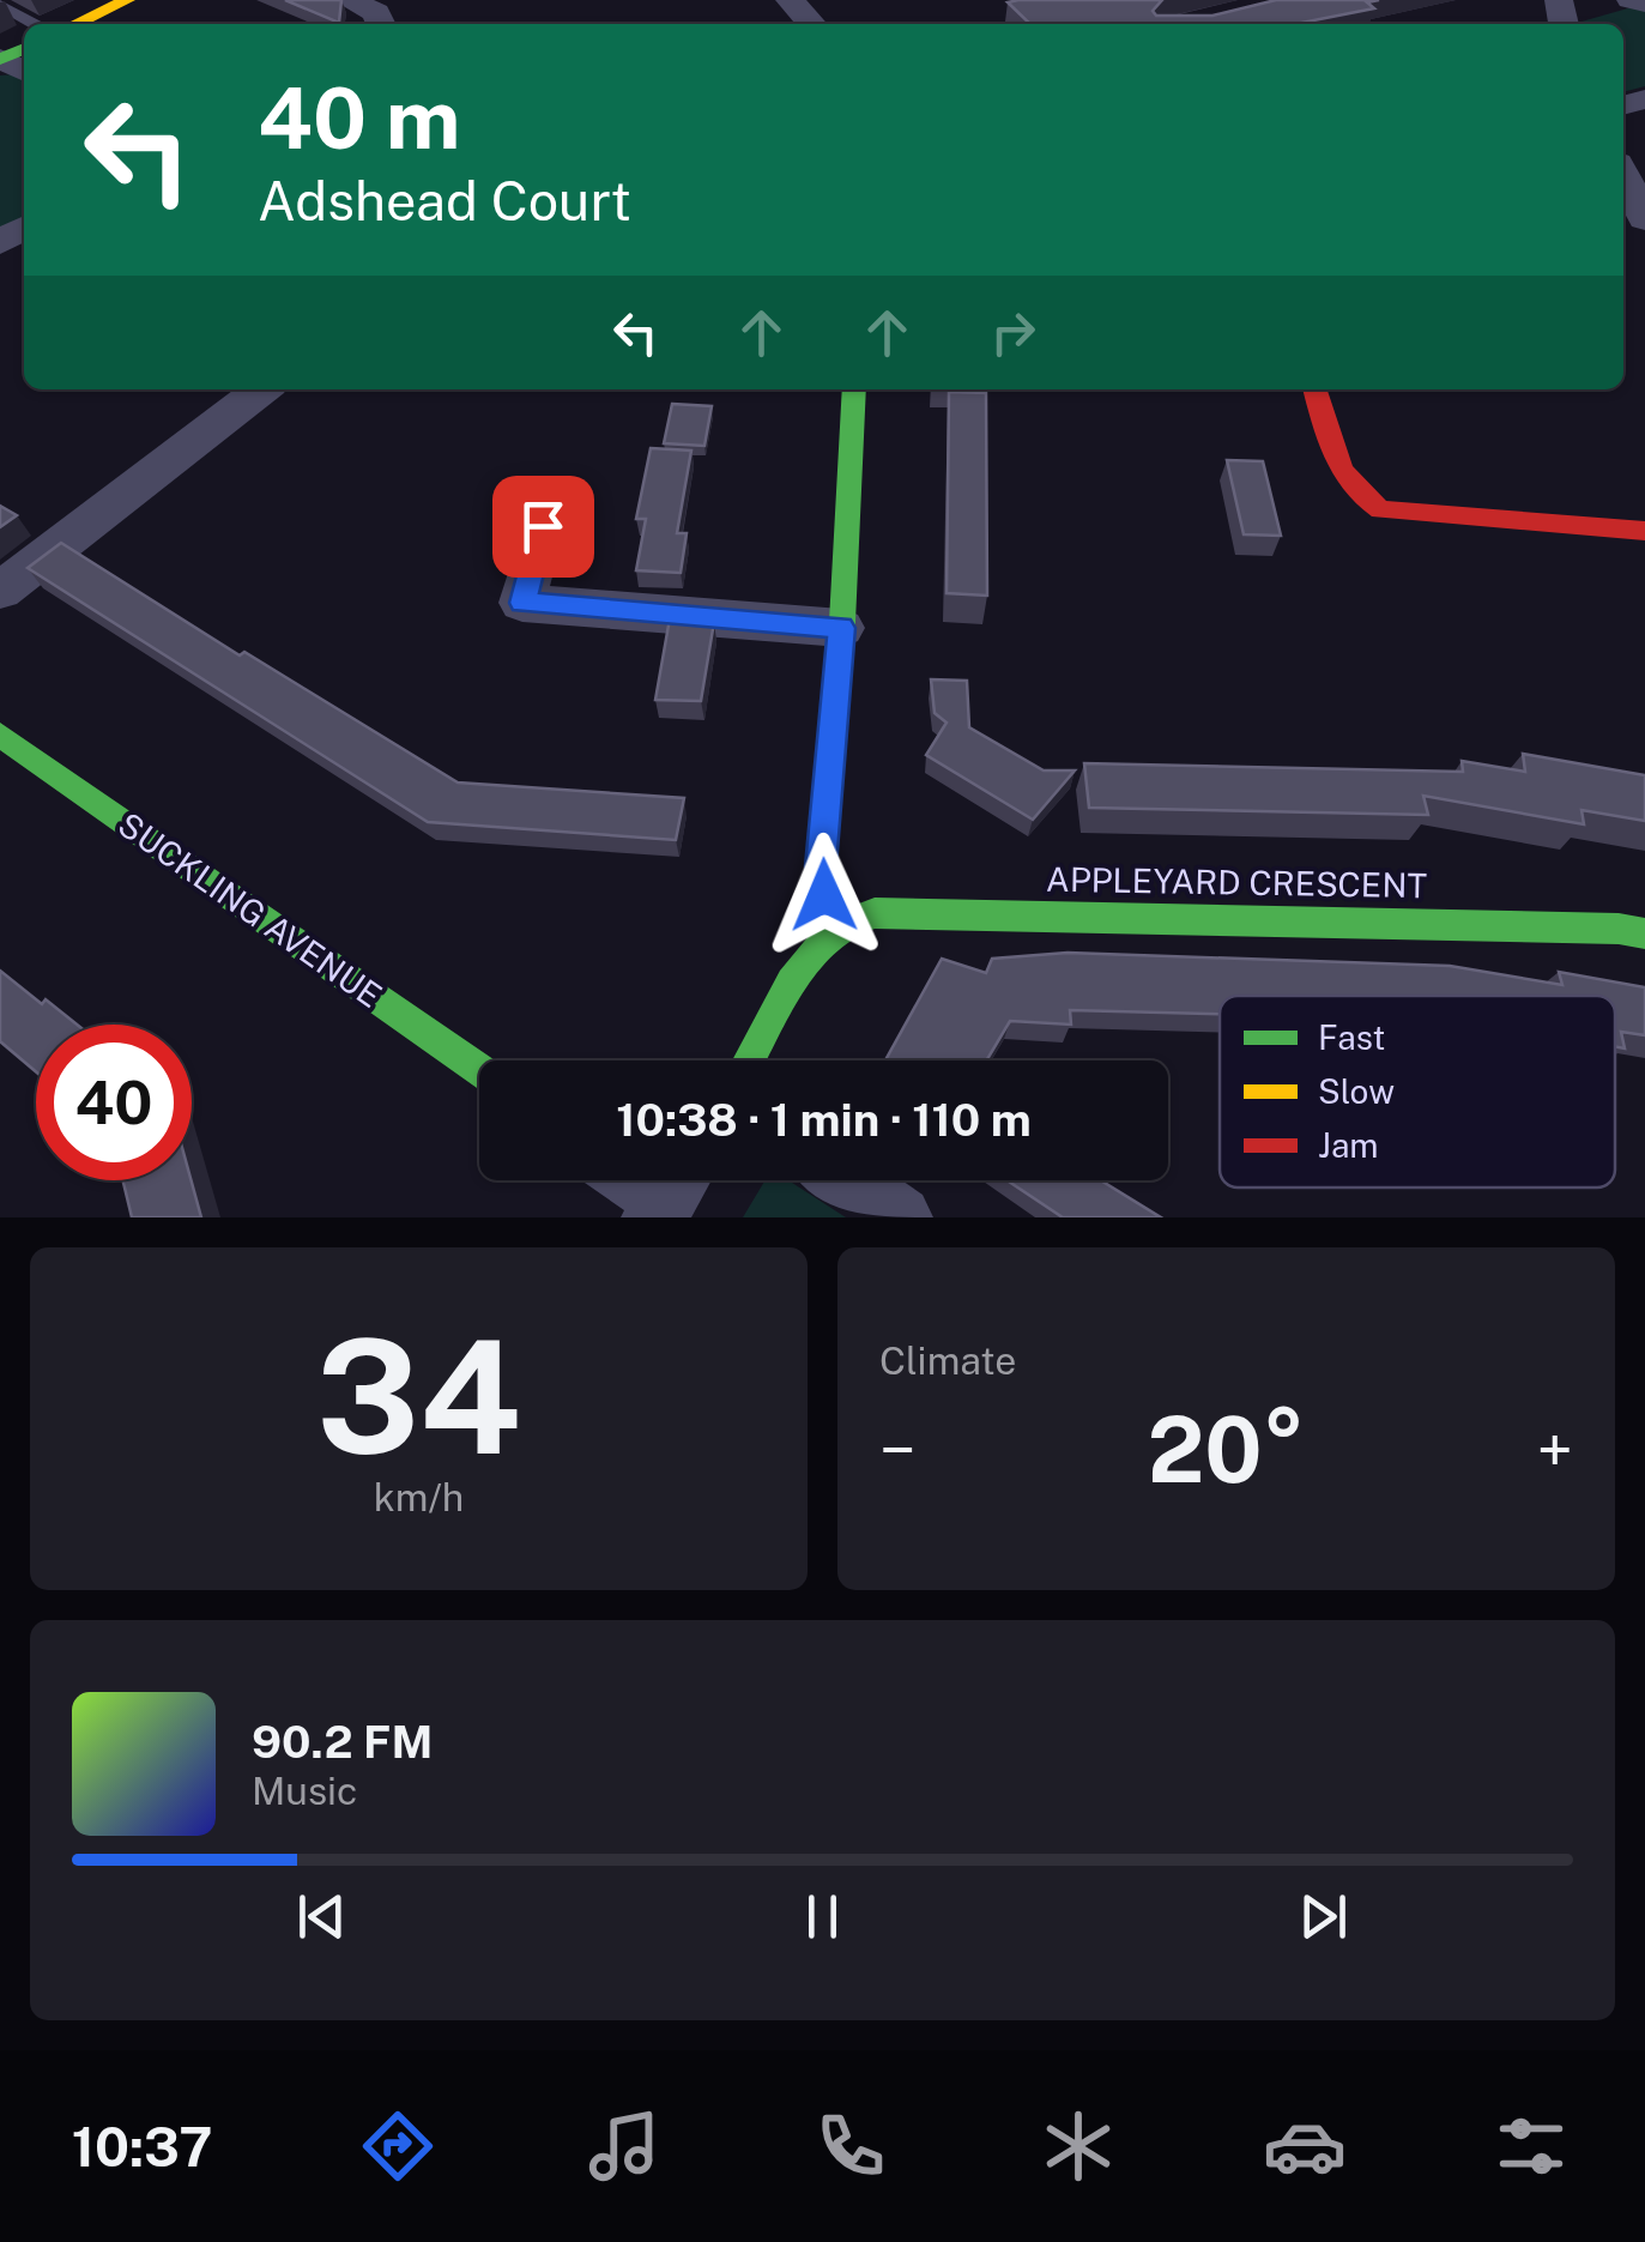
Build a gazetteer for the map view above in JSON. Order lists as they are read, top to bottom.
{
  "streets": {
    "street": ["APPLEYARD CRESCENT", "SUCKLING AVENUE"]
  },
  "legend": ["Fast", "Slow", "Jam"],
  "page": {
    "turn": ["40 m", "Adshead Court"],
    "limit": "40",
    "trip": "10:38 · 1 min · 110 m",
    "tile": [
      ["34", "km/h"],
      "Climate"
    ],
    "heat": ["−", "20°", "+"],
    "song": ["90.2 FM", "Music"],
    "tabs": "10:37"
  }
}
